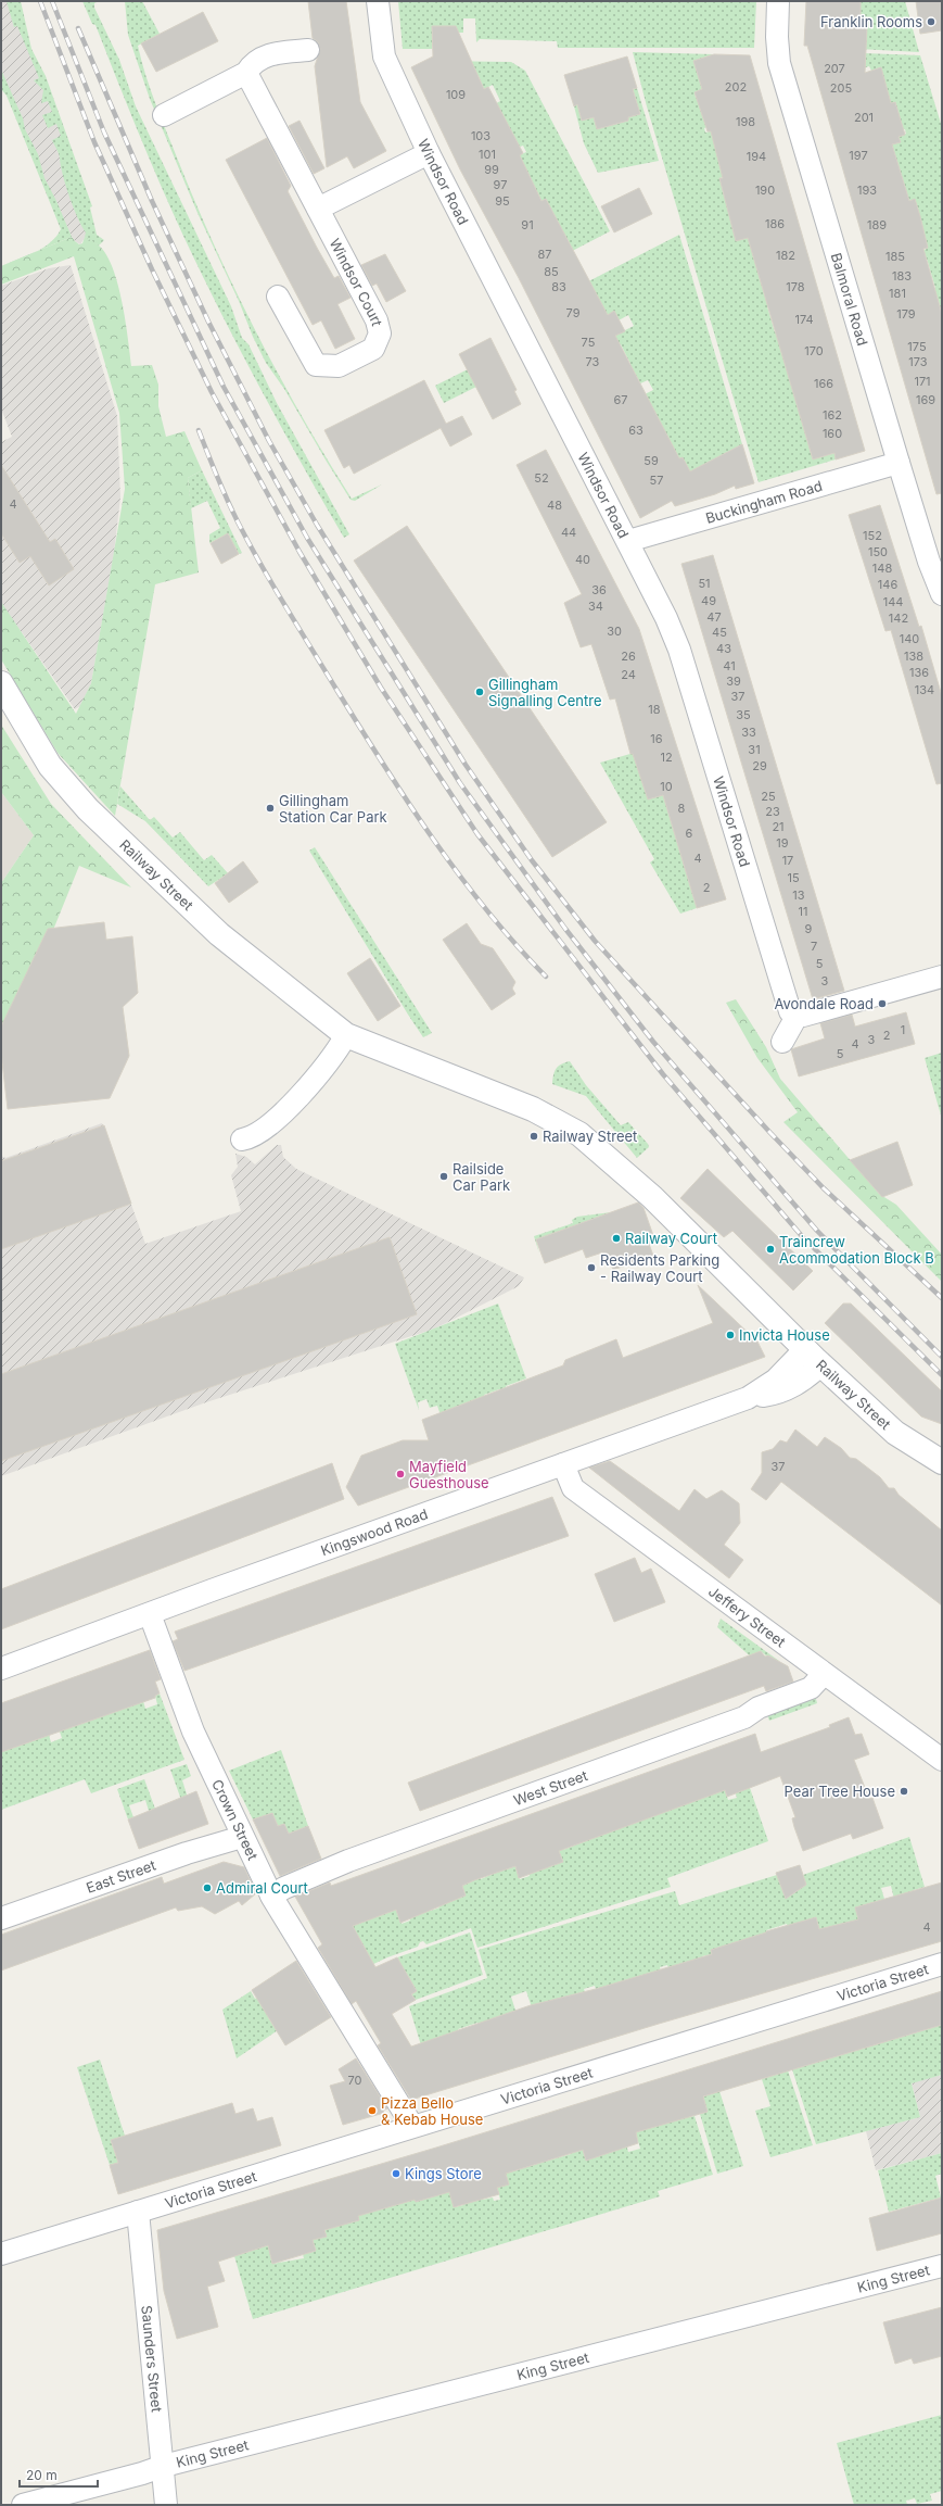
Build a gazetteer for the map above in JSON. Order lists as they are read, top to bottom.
{
  "streets": {
    "street": [
      "Windsor Road",
      "Windsor Court",
      "Balmoral Road",
      "Buckingham Road",
      "Railway Street",
      "Kingswood Road",
      "Jeffery Street",
      "West Street",
      "Crown Street",
      "East Street",
      "Victoria Street",
      "King Street",
      "Saunders Street"
    ]
  },
  "crossings": [
    ["Windsor Road", "Buckingham Road"],
    ["Balmoral Road", "Buckingham Road"],
    ["Railway Street", "Kingswood Road"],
    ["Kingswood Road", "Jeffery Street"],
    ["Kingswood Road", "Crown Street"],
    ["Jeffery Street", "West Street"],
    ["West Street", "Crown Street"],
    ["Crown Street", "East Street"],
    ["Crown Street", "Victoria Street"],
    ["Victoria Street", "Saunders Street"],
    ["King Street", "Saunders Street"]
  ],
  "places": [
    "Franklin Rooms",
    "Gillingham Signalling Centre",
    "Gillingham Station Car Park",
    "Avondale Road",
    "Railway Street",
    "Railside Car Park",
    "Railway Court",
    "Traincrew Acommodation Block B",
    "Residents Parking - Railway Court",
    "Invicta House",
    "Mayfield Guesthouse",
    "Pear Tree House",
    "Admiral Court",
    "Pizza Bello & Kebab House",
    "Kings Store"
  ],
  "house_numbers": [
    "207",
    "202",
    "205",
    "109",
    "201",
    "198",
    "103",
    "101",
    "197",
    "194",
    "99",
    "97",
    "190",
    "193",
    "95",
    "186",
    "91",
    "189",
    "87",
    "182",
    "185",
    "85",
    "183",
    "83",
    "178",
    "181",
    "79",
    "179",
    "174",
    "75",
    "175",
    "170",
    "73",
    "173",
    "171",
    "166",
    "67",
    "169",
    "162",
    "63",
    "160",
    "59",
    "52",
    "57",
    "4",
    "48",
    "44",
    "152",
    "150",
    "40",
    "148",
    "51",
    "146",
    "36",
    "49",
    "144",
    "34",
    "47",
    "142",
    "30",
    "45",
    "140",
    "43",
    "26",
    "138",
    "41",
    "136",
    "24",
    "39",
    "134",
    "37",
    "18",
    "35",
    "33",
    "16",
    "31",
    "12",
    "29",
    "10",
    "25",
    "8",
    "23",
    "21",
    "6",
    "19",
    "4",
    "17",
    "15",
    "2",
    "13",
    "11",
    "9",
    "7",
    "5",
    "3",
    "1",
    "2",
    "3",
    "4",
    "5",
    "37",
    "4",
    "70"
  ],
  "scale_bar": "20 m"
}
